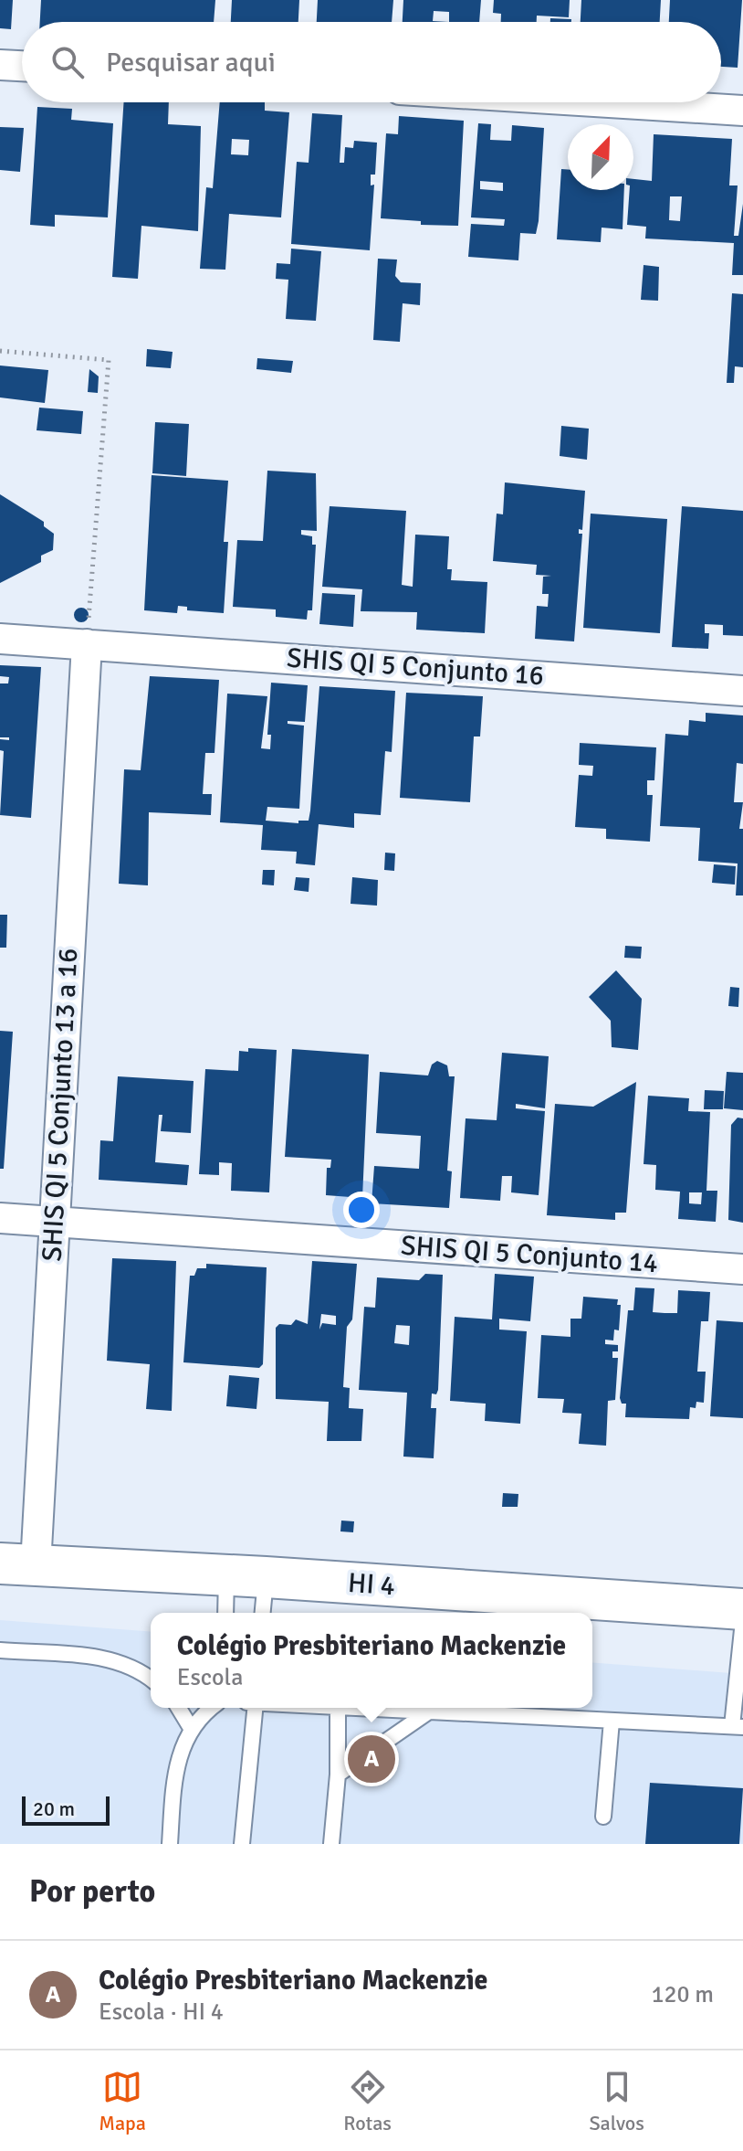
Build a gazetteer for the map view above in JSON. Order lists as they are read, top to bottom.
{
  "streets": {
    "street": [
      "SHIS QI 5 Conjunto 16",
      "SHIS QI 5 Conjunto 13 a 16",
      "SHIS QI 5 Conjunto 14",
      "HI 4"
    ]
  },
  "crossings": [
    ["SHIS QI 5 Conjunto 16", "SHIS QI 5 Conjunto 13 a 16"],
    ["SHIS QI 5 Conjunto 13 a 16", "SHIS QI 5 Conjunto 14"],
    ["SHIS QI 5 Conjunto 13 a 16", "HI 4"]
  ],
  "scale_bar": "20 m",
  "north": "top right",
  "page": {
    "search": "Pesquisar aqui",
    "popup": ["Colégio Presbiteriano Mackenzie", "Escola"],
    "pins": "A",
    "scale": "20 m",
    "heading": "Por perto",
    "list": [
      {
        "mark": "A",
        "name": "Colégio Presbiteriano Mackenzie",
        "note": "Escola · HI 4",
        "value": "120 m"
      }
    ],
    "nav": ["Mapa", "Rotas", "Salvos"]
  }
}
